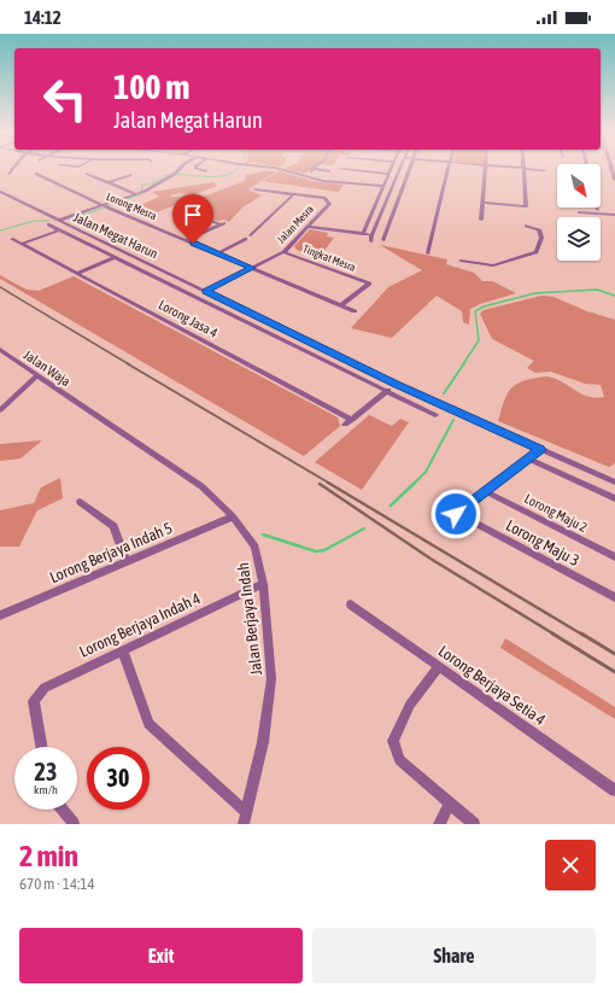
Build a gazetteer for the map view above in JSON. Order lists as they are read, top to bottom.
{
  "streets": {
    "street": [
      "Lorong Mesra",
      "Jalan Mesra",
      "Jalan Megat Harun",
      "Tingkat Mesra",
      "Lorong Jasa 4",
      "Jalan Waja",
      "Lorong Maju 2",
      "Lorong Maju 3",
      "Lorong Berjaya Indah 5",
      "Jalan Berjaya Indah",
      "Lorong Berjaya Indah 4",
      "Lorong Berjaya Setia 4"
    ]
  },
  "crossings": [
    ["Lorong Mesra", "Jalan Mesra"],
    ["Lorong Mesra", "Tingkat Mesra"],
    ["Jalan Mesra", "Jalan Megat Harun"],
    ["Jalan Mesra", "Tingkat Mesra"],
    ["Jalan Waja", "Jalan Berjaya Indah"],
    ["Lorong Maju 2", "Lorong Maju 3"],
    ["Lorong Berjaya Indah 5", "Jalan Berjaya Indah"],
    ["Jalan Berjaya Indah", "Lorong Berjaya Indah 4"]
  ],
  "north": "bottom right",
  "page": {
    "status": "14:12",
    "turn": ["100 m", "Jalan Megat Harun"],
    "speed": "23 km/h",
    "limit": "30",
    "heading": ["2 min", "670 m · 14:14"],
    "buttons": ["Exit", "Share"]
  }
}
